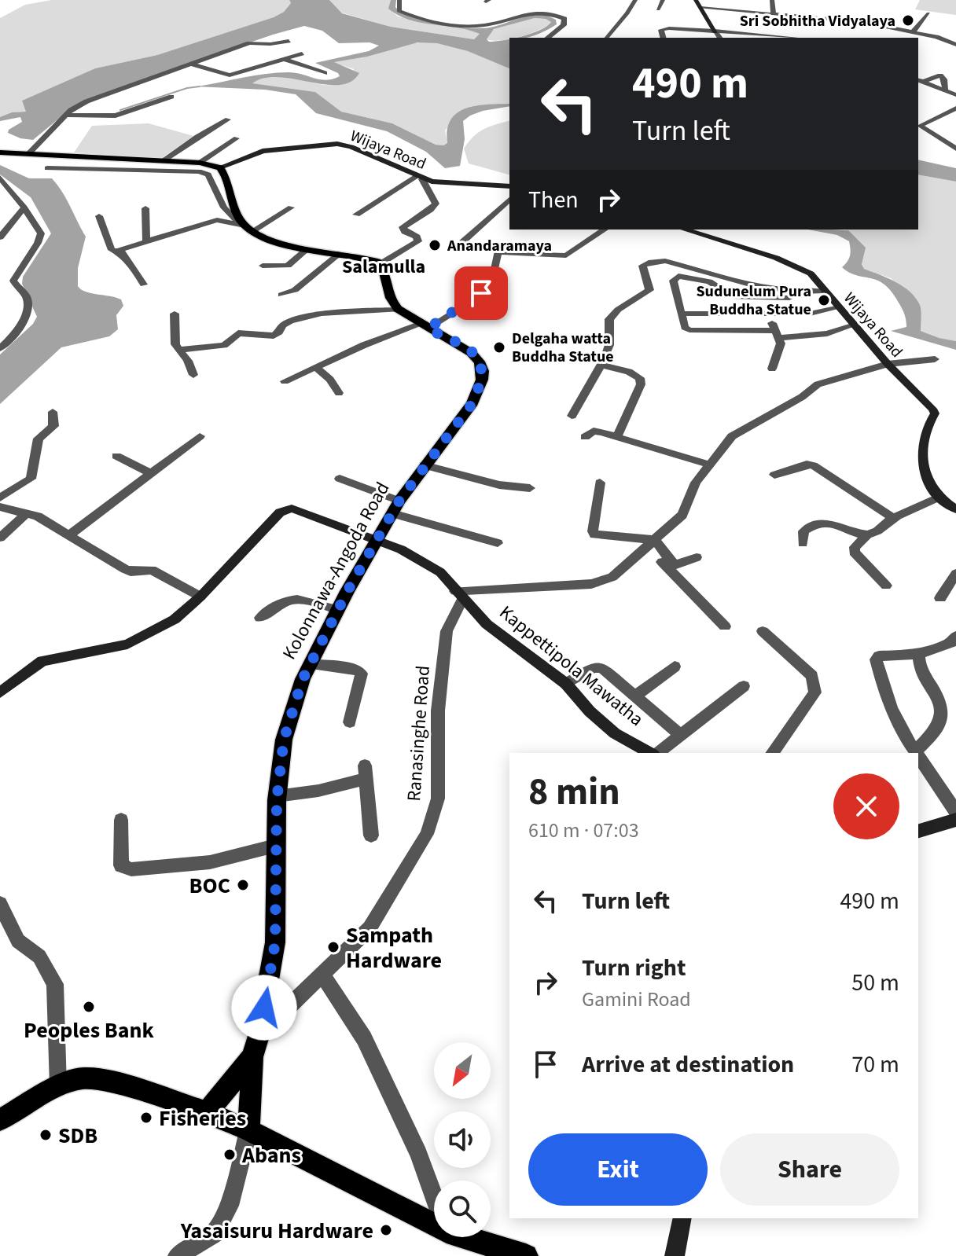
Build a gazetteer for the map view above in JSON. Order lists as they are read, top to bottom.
{
  "streets": {
    "main road": ["Kolonnawa-Angoda Road"],
    "street": ["Wijaya Road", "Kappettipola Mawatha", "Ranasinghe Road"]
  },
  "crossings": [
    ["Kolonnawa-Angoda Road", "Kappettipola Mawatha"],
    ["Kolonnawa-Angoda Road", "Ranasinghe Road"],
    ["Kappettipola Mawatha", "Ranasinghe Road"]
  ],
  "districts": ["Salamulla"],
  "places": [
    "Sri Sobhitha Vidyalaya",
    "Anandaramaya",
    "Sudunelum Pura Buddha Statue",
    "Delgaha watta Buddha Statue",
    "BOC",
    "Sampath Hardware",
    "Peoples Bank",
    "Fisheries",
    "SDB",
    "Abans",
    "Yasaisuru Hardware"
  ],
  "north": "bottom left",
  "page": {
    "turn": ["490 m", "Turn left"],
    "then": "Then",
    "heading": ["8 min", "610 m · 07:03"],
    "list": [
      {
        "name": "Turn left",
        "value": "490 m"
      },
      {
        "name": "Turn right",
        "note": "Gamini Road",
        "value": "50 m"
      },
      {
        "name": "Arrive at destination",
        "value": "70 m"
      }
    ],
    "buttons": ["Exit", "Share"]
  }
}
